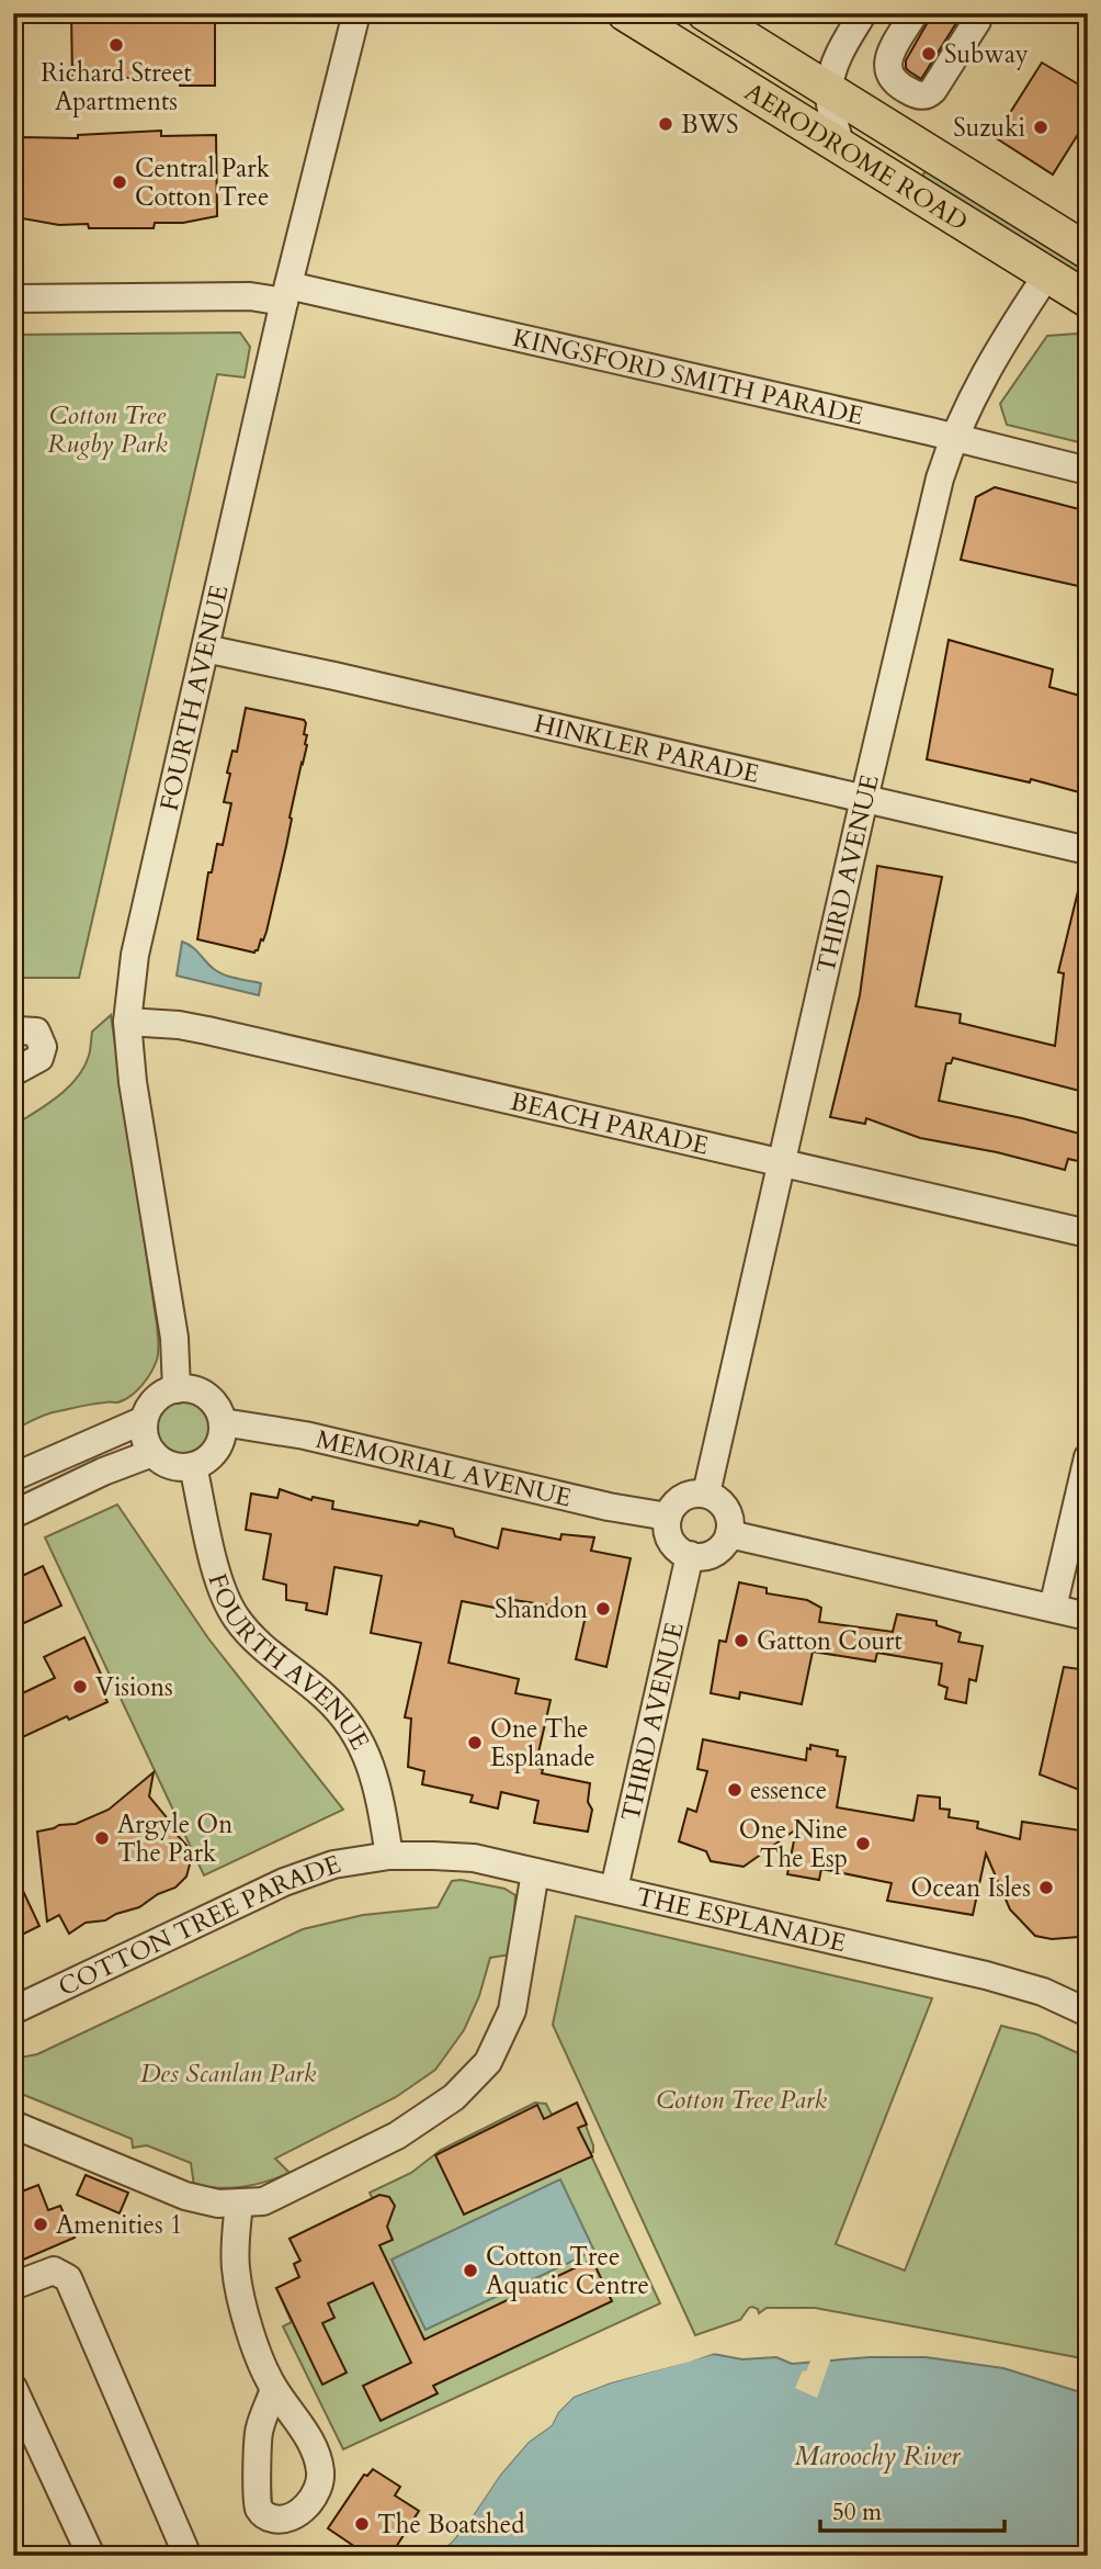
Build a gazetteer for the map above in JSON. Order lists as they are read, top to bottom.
{
  "streets": {
    "main road": ["AERODROME ROAD"],
    "street": [
      "KINGSFORD SMITH PARADE",
      "FOURTH AVENUE",
      "HINKLER PARADE",
      "THIRD AVENUE",
      "BEACH PARADE",
      "MEMORIAL AVENUE",
      "THE ESPLANADE",
      "COTTON TREE PARADE"
    ]
  },
  "crossings": [
    ["AERODROME ROAD", "THIRD AVENUE"],
    ["KINGSFORD SMITH PARADE", "FOURTH AVENUE"],
    ["KINGSFORD SMITH PARADE", "THIRD AVENUE"],
    ["FOURTH AVENUE", "HINKLER PARADE"],
    ["FOURTH AVENUE", "BEACH PARADE"],
    ["FOURTH AVENUE", "MEMORIAL AVENUE"],
    ["FOURTH AVENUE", "THE ESPLANADE"],
    ["FOURTH AVENUE", "COTTON TREE PARADE"],
    ["HINKLER PARADE", "THIRD AVENUE"],
    ["THIRD AVENUE", "BEACH PARADE"],
    ["THIRD AVENUE", "MEMORIAL AVENUE"],
    ["THIRD AVENUE", "THE ESPLANADE"],
    ["THE ESPLANADE", "COTTON TREE PARADE"]
  ],
  "water": ["Maroochy River"],
  "parks": ["Cotton Tree Rugby Park", "Des Scanlan Park", "Cotton Tree Park"],
  "places": [
    "Richard Street Apartments",
    "Subway",
    "BWS",
    "Suzuki",
    "Central Park Cotton Tree",
    "Shandon",
    "Gatton Court",
    "Visions",
    "One The Esplanade",
    "essence",
    "Argyle On The Park",
    "One Nine The Esp",
    "Ocean Isles",
    "Amenities 1",
    "Cotton Tree Aquatic Centre",
    "The Boatshed"
  ],
  "scale_bar": "50 m"
}
